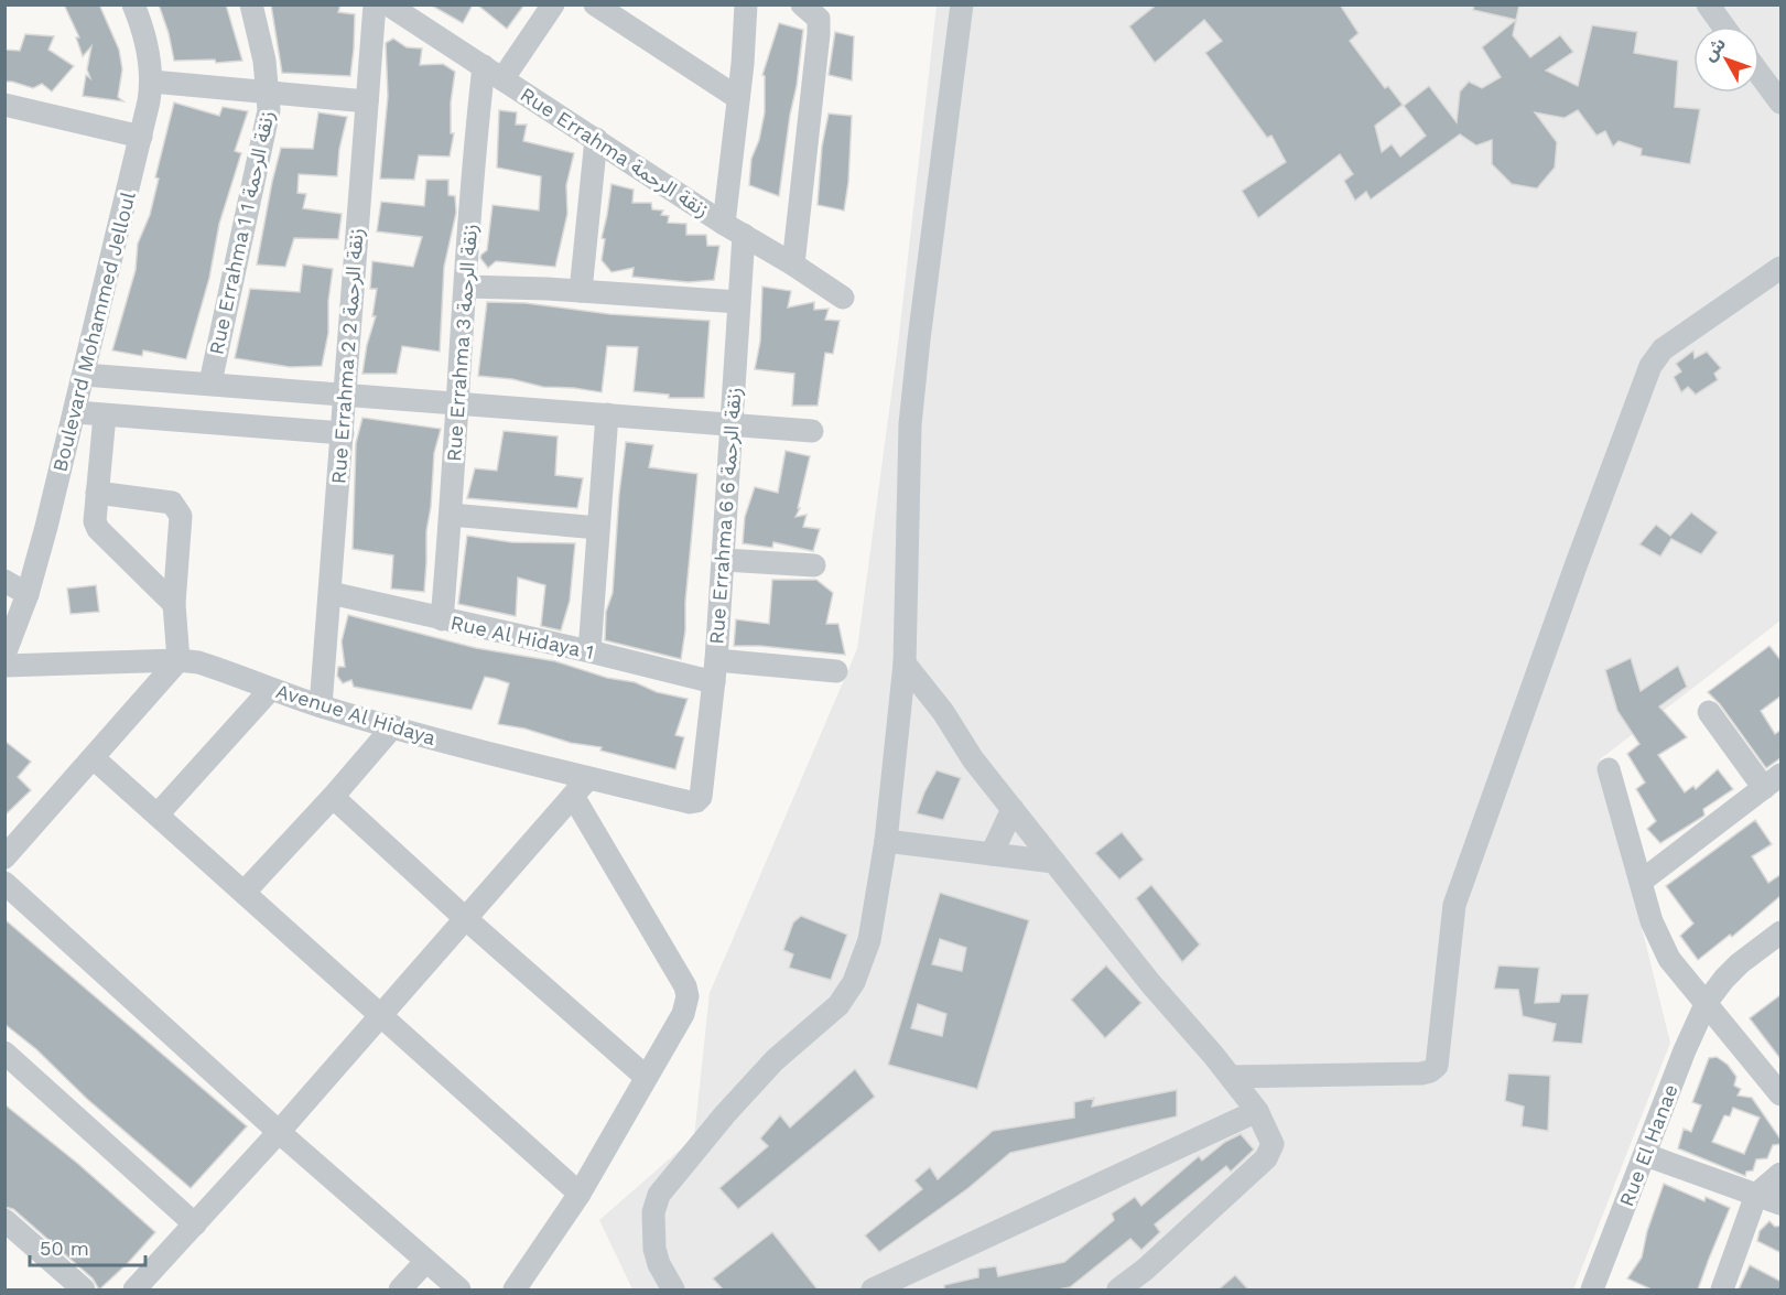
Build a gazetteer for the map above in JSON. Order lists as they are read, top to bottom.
{
  "streets": {
    "street": [
      "Rue Errahma زنقة الرحمة",
      "Rue Errahma 1 زنقة الرحمة 1",
      "Boulevard Mohammed Jelloul",
      "Rue Errahma 3 زنقة الرحمة",
      "Rue Errahma 2 2 زنقة الرحمة",
      "Rue Errahma 6 6 زنقة الرحمة",
      "Rue Al Hidaya 1",
      "Avenue Al Hidaya",
      "Rue El Hanae"
    ]
  },
  "crossings": [
    ["Rue Errahma زنقة الرحمة", "Rue Errahma 3 زنقة الرحمة"],
    ["Rue Errahma زنقة الرحمة", "Rue Errahma 6 6 زنقة الرحمة"],
    ["Rue Errahma 3 زنقة الرحمة", "Rue Al Hidaya 1"],
    ["Rue Errahma 2 2 زنقة الرحمة", "Rue Al Hidaya 1"],
    ["Rue Errahma 2 2 زنقة الرحمة", "Avenue Al Hidaya"],
    ["Rue Errahma 6 6 زنقة الرحمة", "Rue Al Hidaya 1"],
    ["Rue Errahma 6 6 زنقة الرحمة", "Avenue Al Hidaya"]
  ],
  "scale_bar": "50 m",
  "north": "top left"
}
